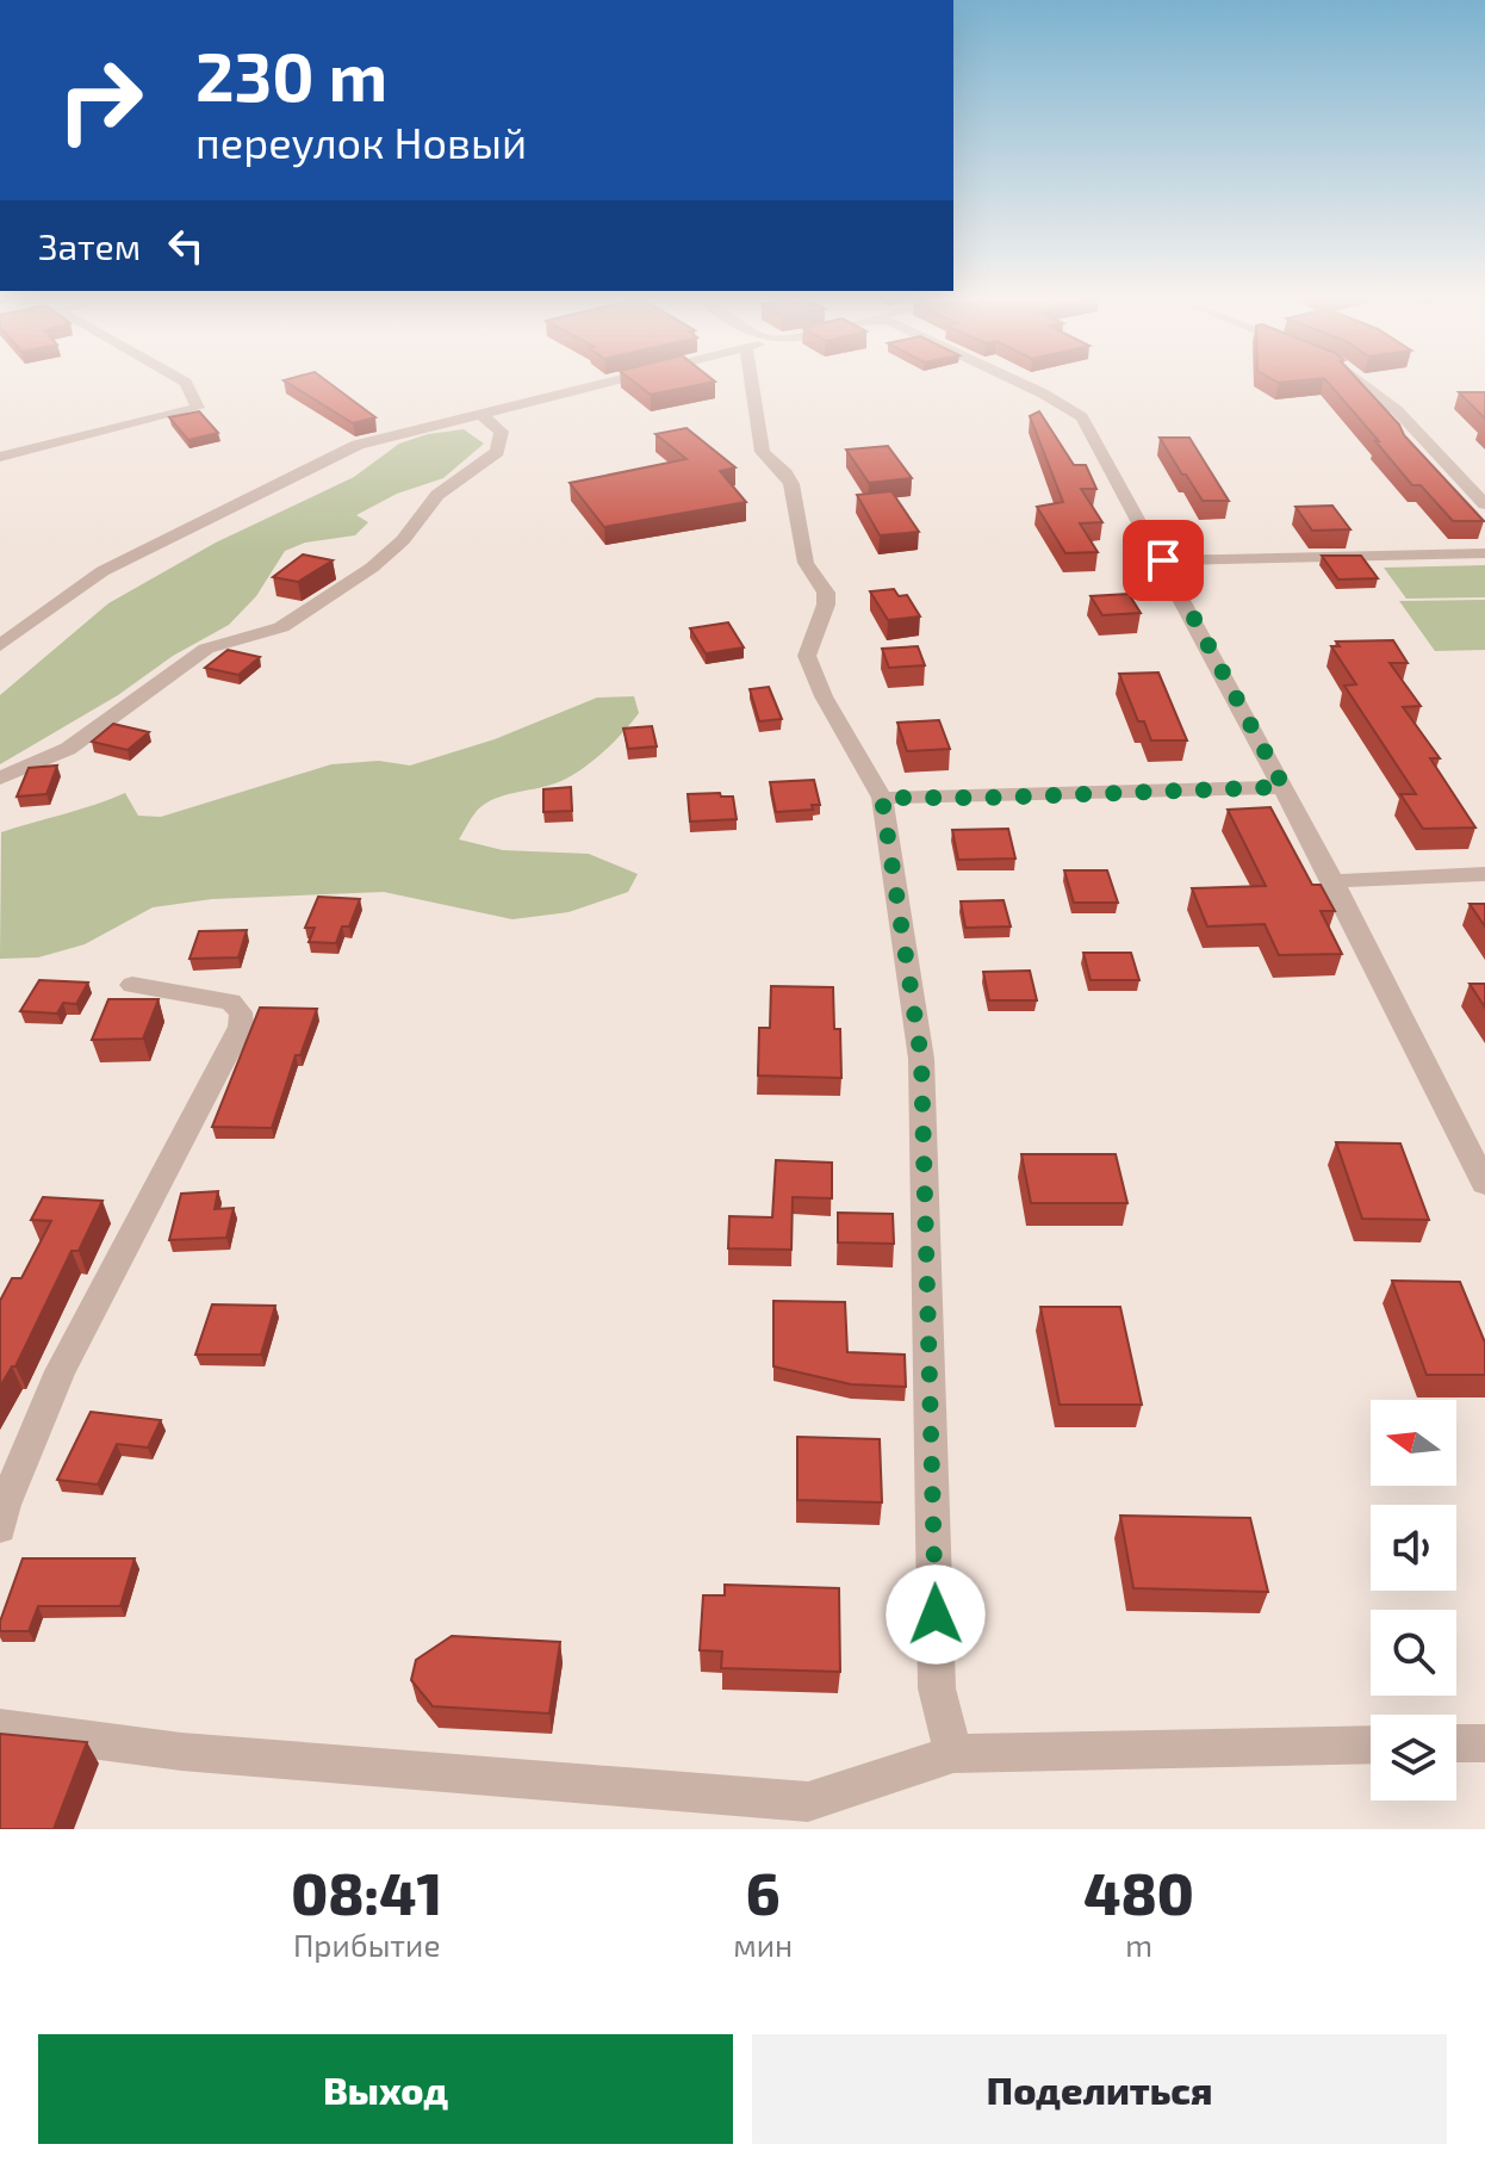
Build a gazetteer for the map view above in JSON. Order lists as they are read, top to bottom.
{
  "north": "left",
  "page": {
    "turn": ["230 m", "переулок Новый"],
    "then": "Затем",
    "eta": [
      "08:41",
      "Прибытие",
      "6",
      "мин",
      "480",
      "m"
    ],
    "buttons": ["Выход", "Поделиться"]
  }
}
